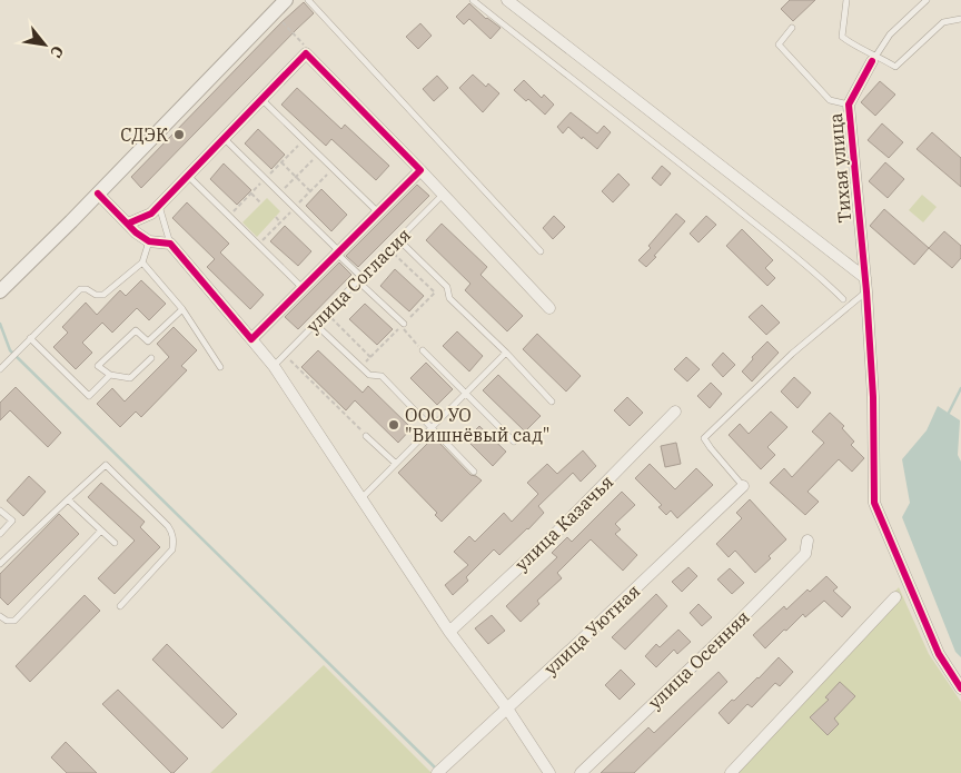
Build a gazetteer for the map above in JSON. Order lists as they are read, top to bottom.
{
  "streets": {
    "street": [
      "Тихая улица",
      "улица Казачья",
      "улица Уютная",
      "улица Осенняя"
    ],
    "lane": ["улица Согласия"]
  },
  "places": ["СДЭК", "ООО УО \"Вишнёвый сад\""],
  "north": "bottom right"
}
